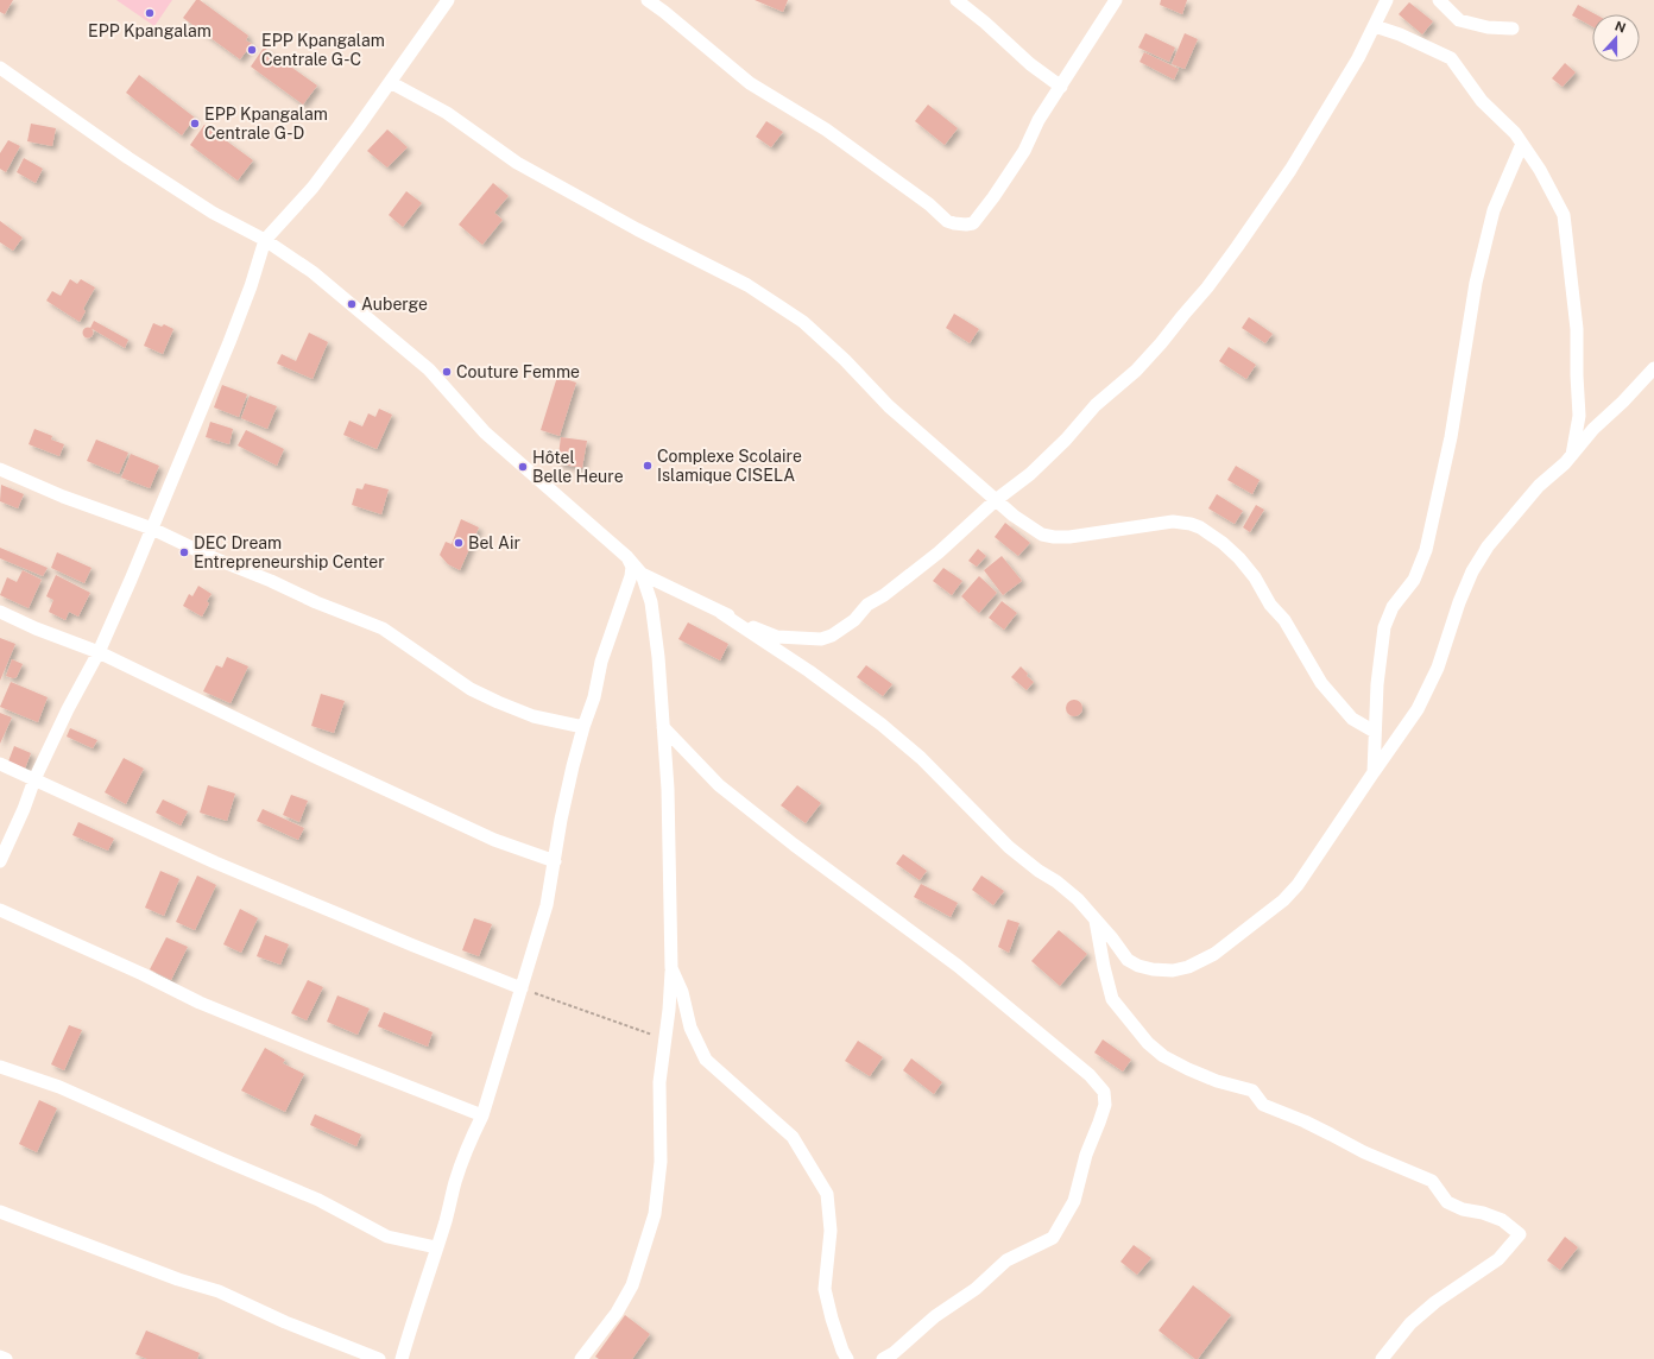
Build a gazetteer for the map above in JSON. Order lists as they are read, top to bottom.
{
  "places": [
    "EPP Kpangalam",
    "EPP Kpangalam Centrale G-C",
    "EPP Kpangalam Centrale G-D",
    "Auberge",
    "Couture Femme",
    "Complexe Scolaire Islamique CISELA",
    "Hôtel Belle Heure",
    "Bel Air",
    "DEC Dream Entrepreneurship Center"
  ],
  "north": "top"
}
